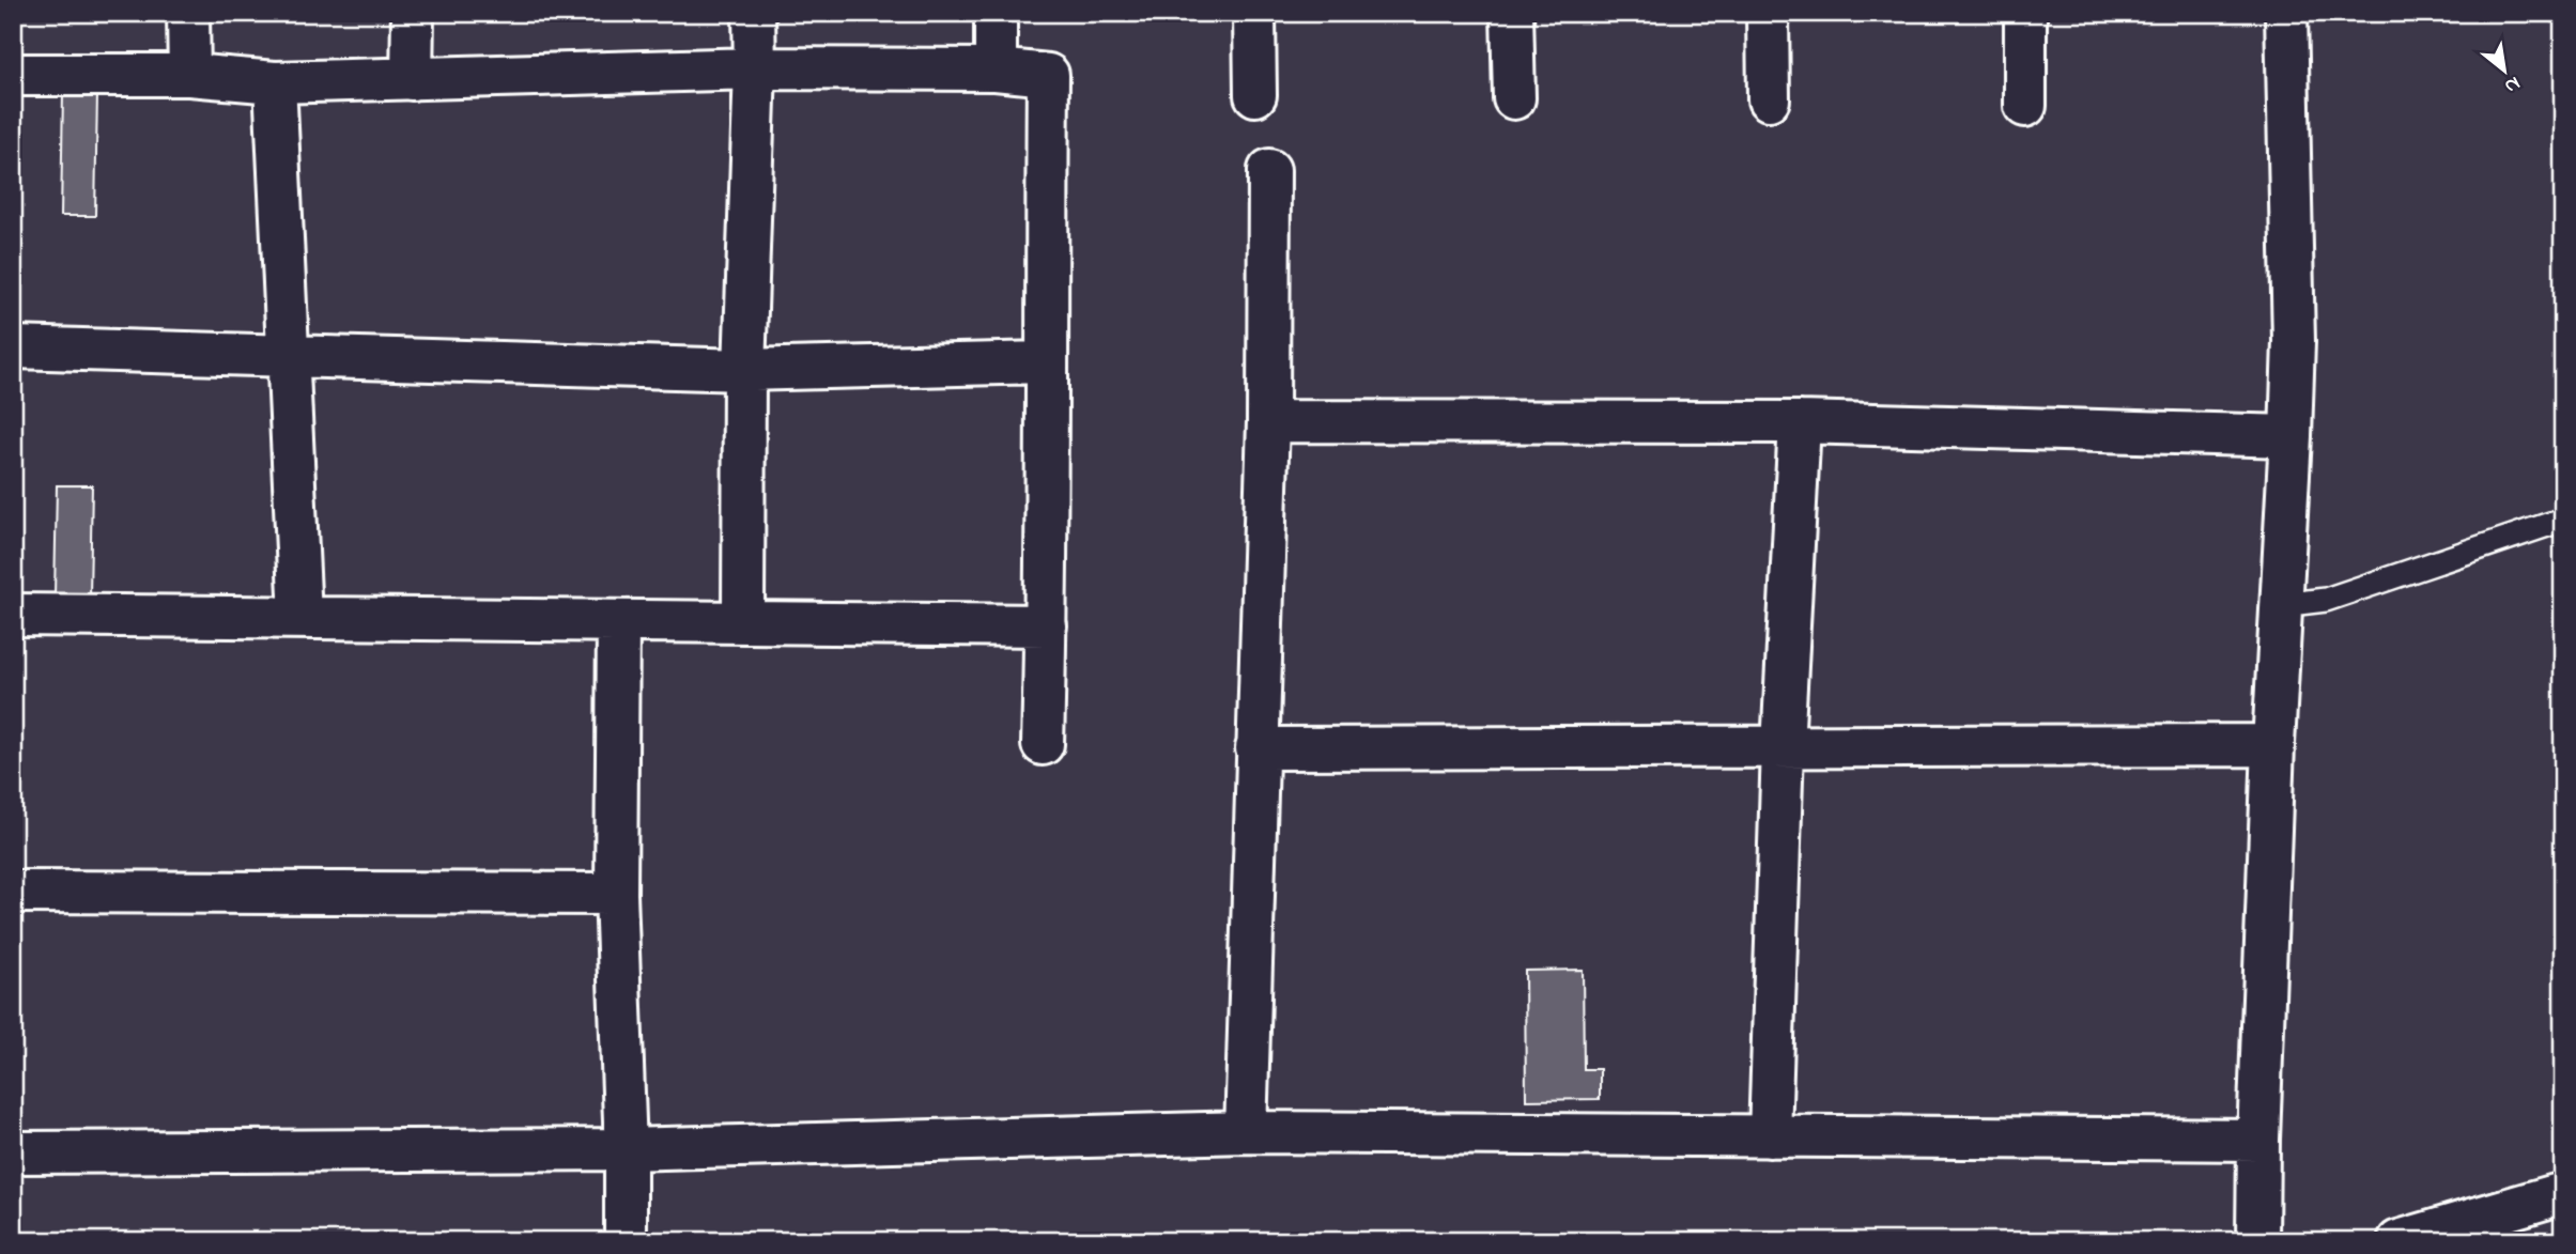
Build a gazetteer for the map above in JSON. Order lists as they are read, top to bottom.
{
  "north": "bottom right"
}
